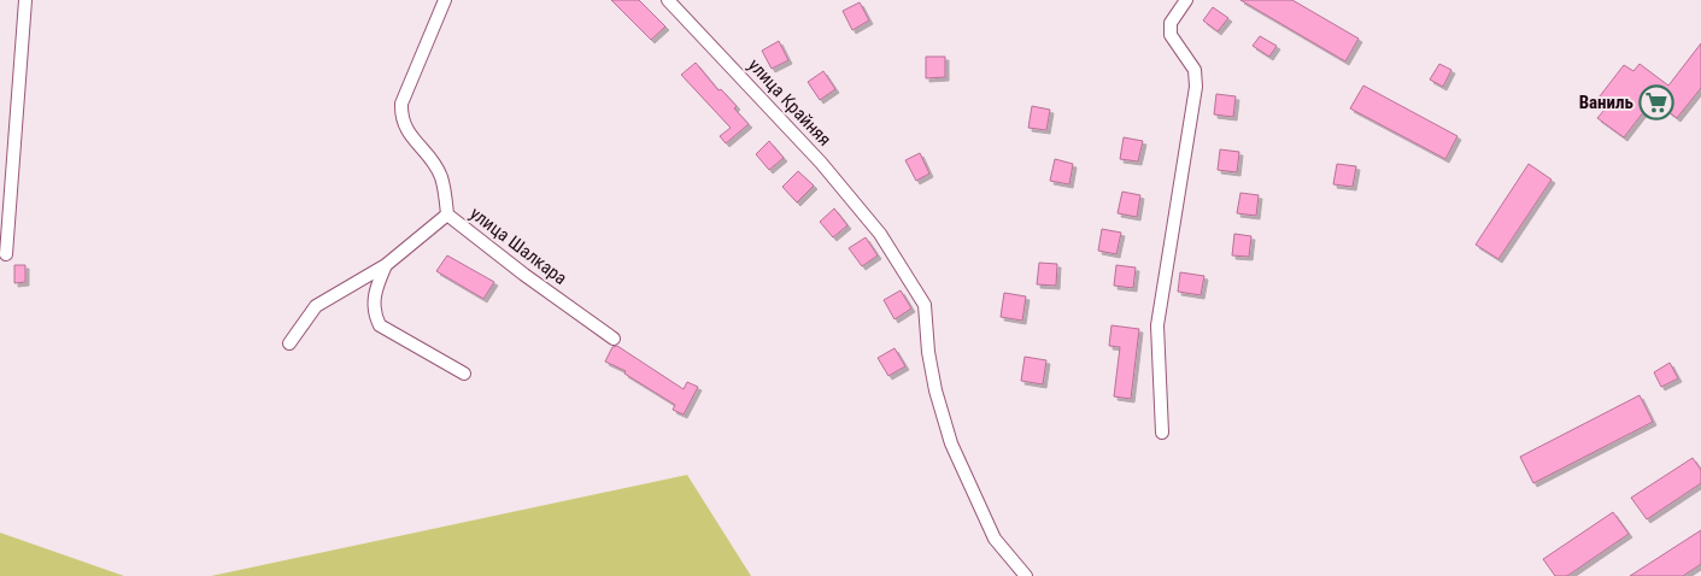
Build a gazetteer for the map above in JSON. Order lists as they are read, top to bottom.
{
  "streets": {
    "street": ["улица Крайняя", "улица Шалкара"]
  },
  "places": {
    "supermarket": ["Ваниль"]
  }
}
